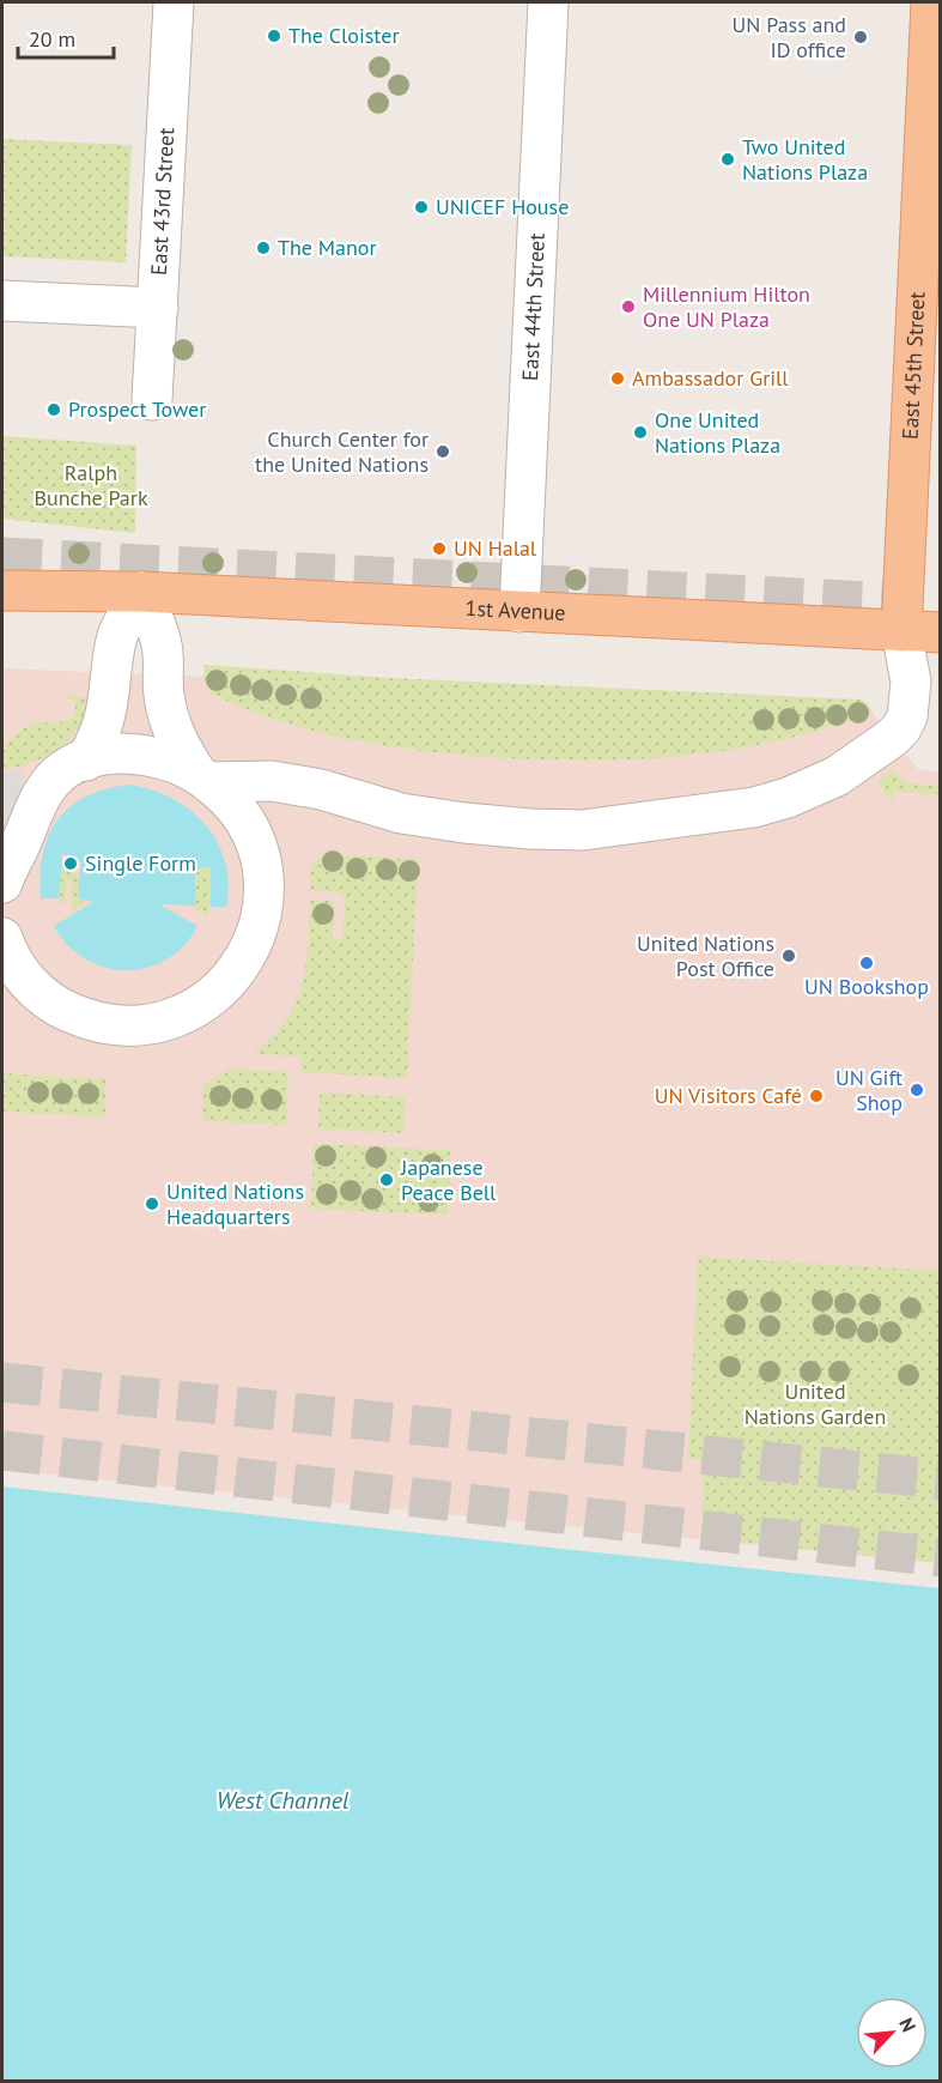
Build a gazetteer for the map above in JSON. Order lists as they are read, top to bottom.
{
  "streets": {
    "main road": ["East 45th Street", "1st Avenue"],
    "street": ["East 43rd Street", "East 44th Street"]
  },
  "crossings": [
    ["East 44th Street", "1st Avenue"],
    ["East 45th Street", "1st Avenue"]
  ],
  "water": ["West Channel"],
  "parks": ["Ralph Bunche Park", "United Nations Garden"],
  "places": [
    "The Cloister",
    "UN Pass and ID office",
    "Two United Nations Plaza",
    "UNICEF House",
    "The Manor",
    "Millennium Hilton One UN Plaza",
    "Ambassador Grill",
    "Prospect Tower",
    "One United Nations Plaza",
    "Church Center for the United Nations",
    "UN Halal",
    "Single Form",
    "United Nations Post Office",
    "UN Bookshop",
    "UN Gift Shop",
    "UN Visitors Café",
    "Japanese Peace Bell",
    "United Nations Headquarters"
  ],
  "scale_bar": "20 m",
  "north": "top right"
}
